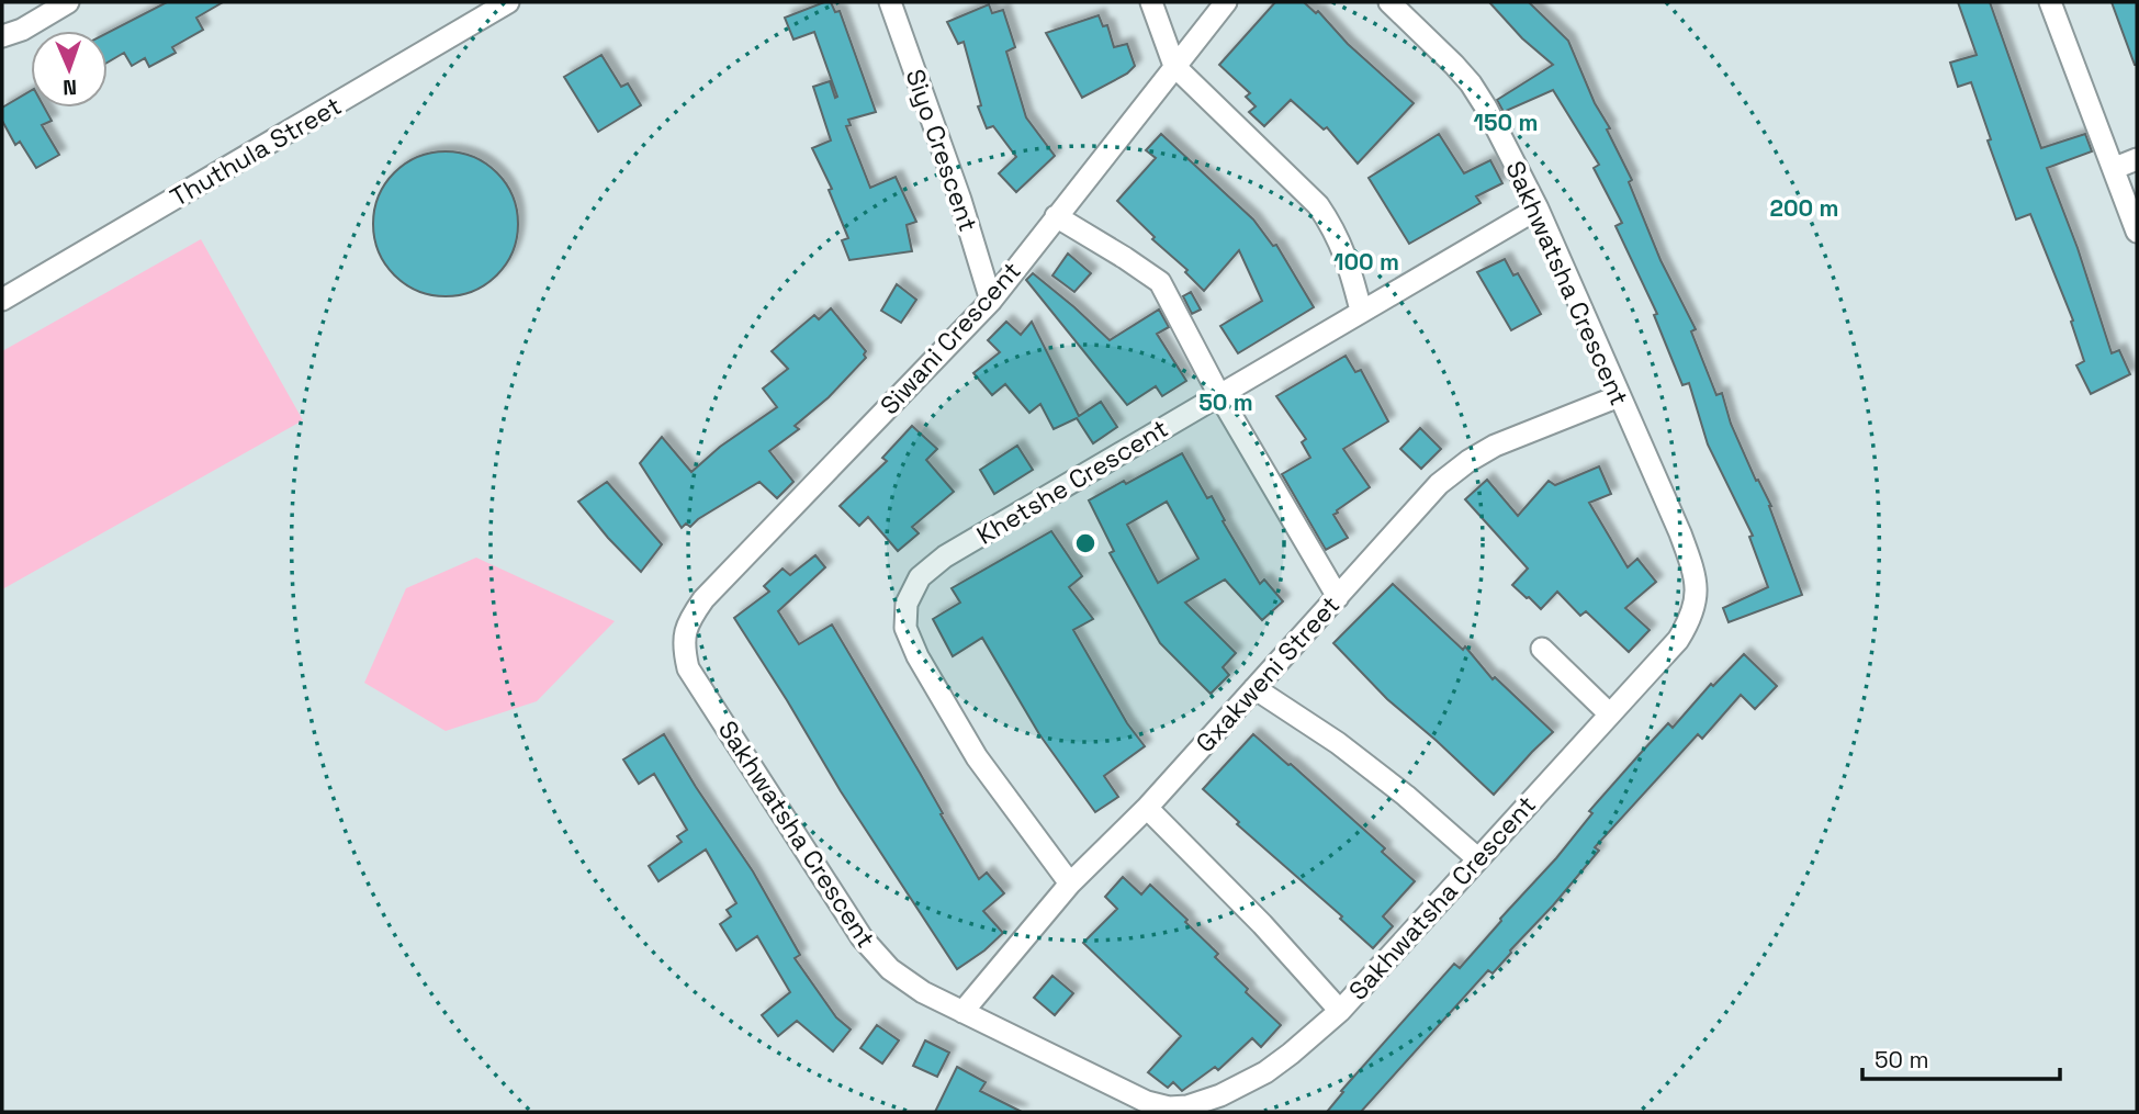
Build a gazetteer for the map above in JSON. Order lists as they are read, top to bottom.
{
  "streets": {
    "street": [
      "Siyo Crescent",
      "Thuthula Street",
      "Sakhwatsha Crescent",
      "Siwani Crescent",
      "Khetshe Crescent",
      "Gxakweni Street"
    ]
  },
  "crossings": [
    ["Siyo Crescent", "Siwani Crescent"],
    ["Sakhwatsha Crescent", "Siwani Crescent"],
    ["Sakhwatsha Crescent", "Khetshe Crescent"],
    ["Sakhwatsha Crescent", "Gxakweni Street"],
    ["Khetshe Crescent", "Gxakweni Street"]
  ],
  "scale_bar": "50 m",
  "north": "bottom",
  "rings": [
    "150 m",
    "200 m",
    "100 m",
    "50 m"
  ]
}
